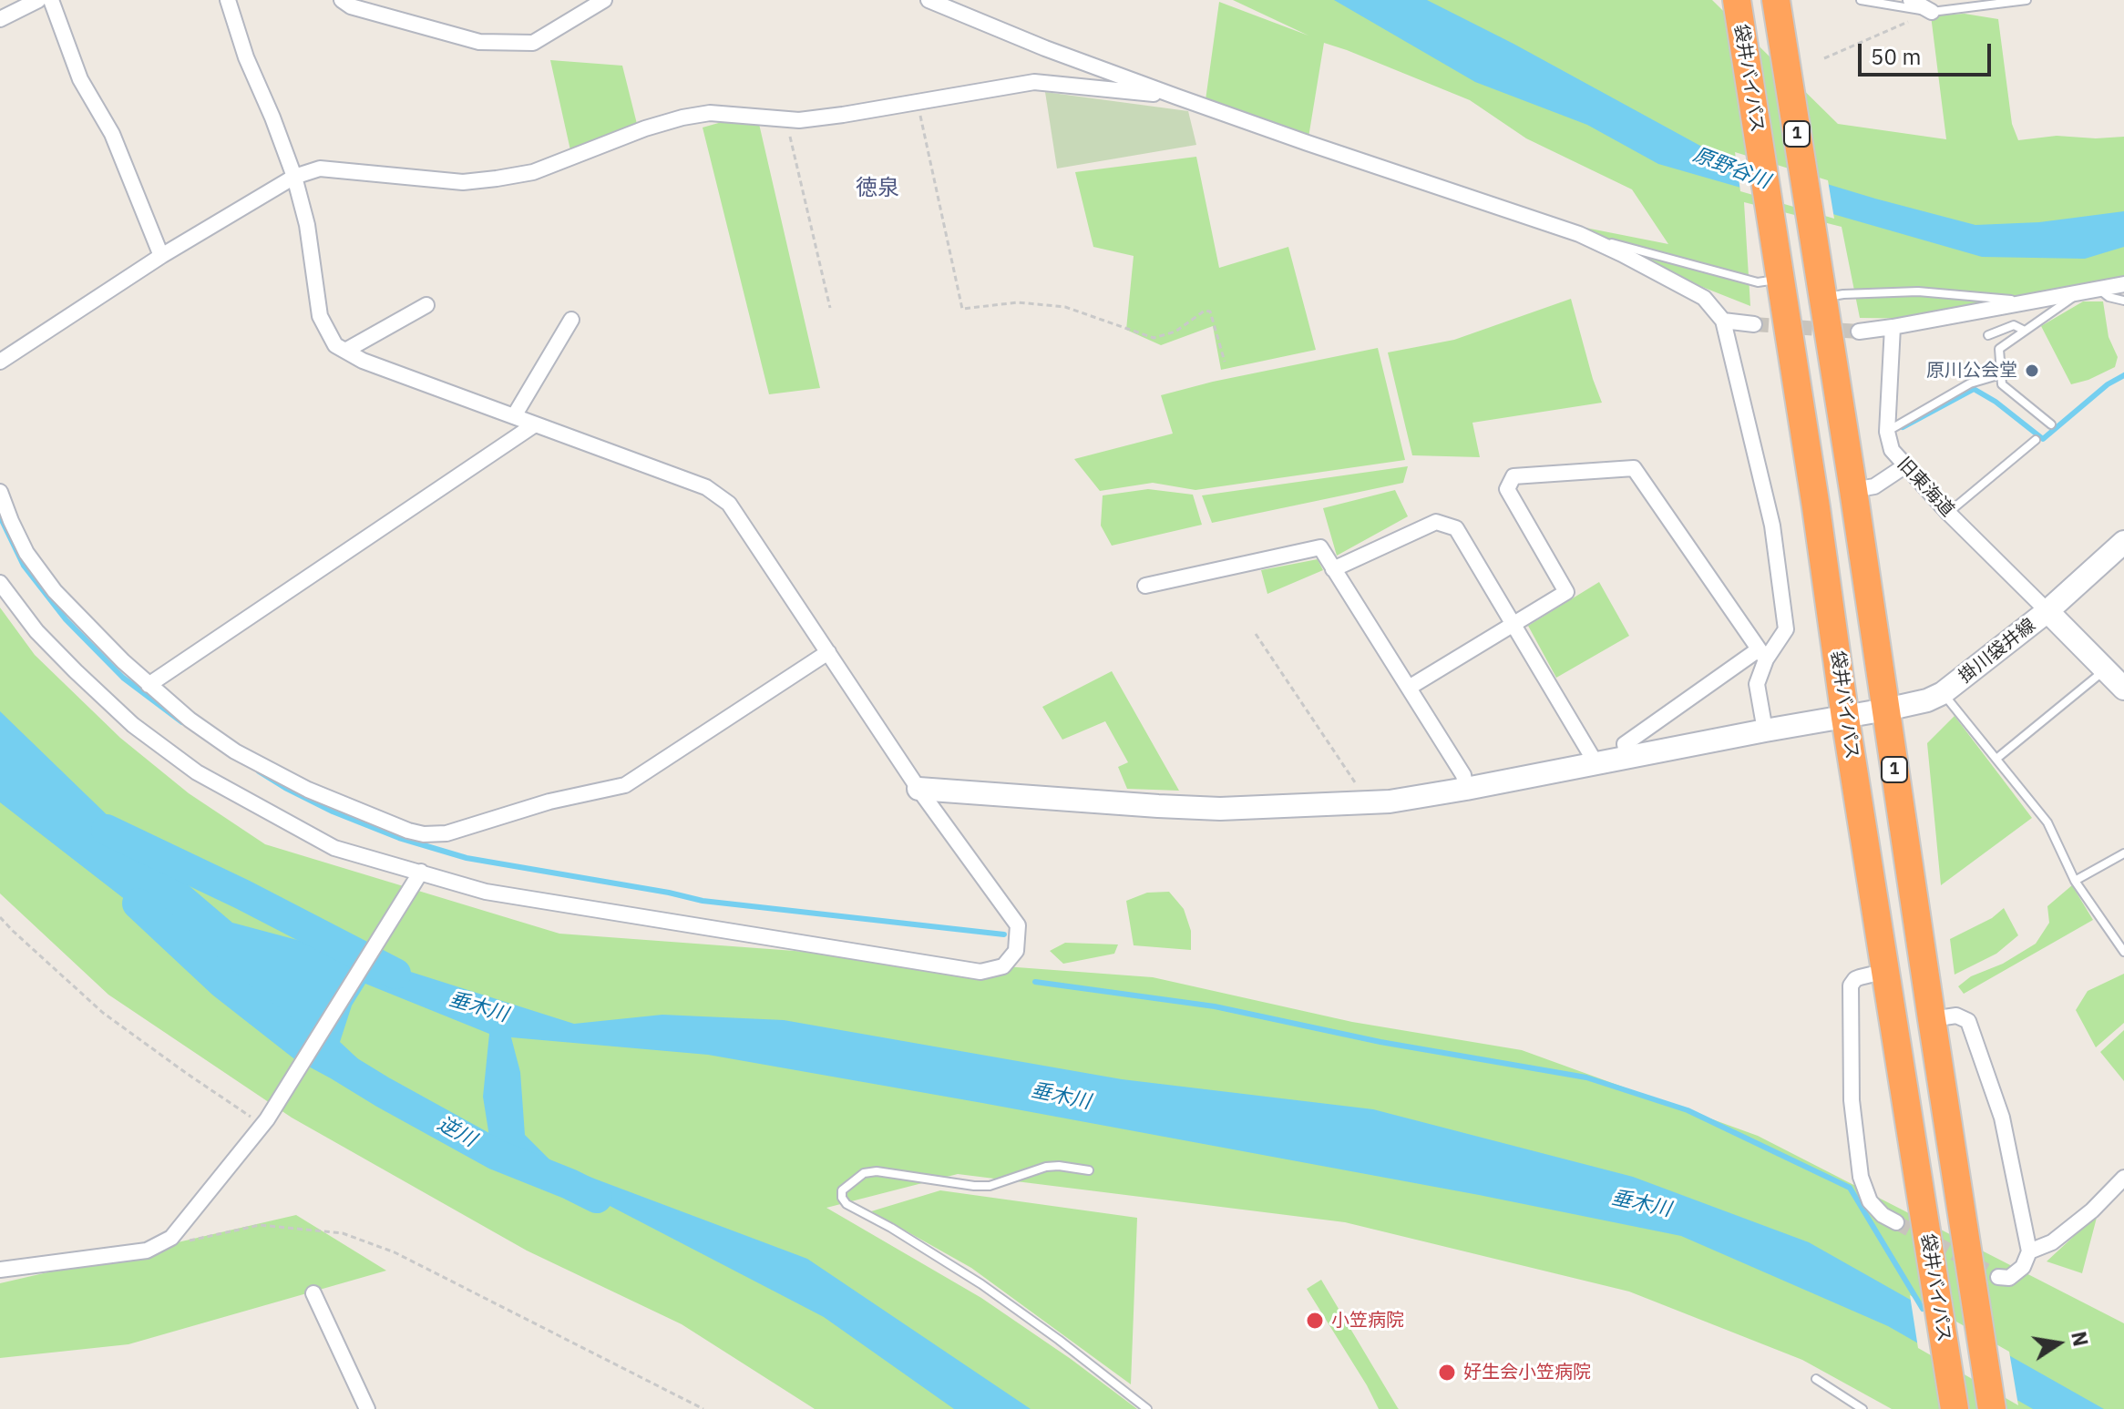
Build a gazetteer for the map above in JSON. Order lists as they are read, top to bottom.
{
  "streets": {
    "highway": ["袋井バイパス", "1"],
    "street": ["旧東海道", "掛川袋井線"]
  },
  "crossings": [
    ["袋井バイパス", "掛川袋井線"],
    ["旧東海道", "掛川袋井線"]
  ],
  "districts": ["徳泉"],
  "water": ["原野谷川", "垂木川", "逆川"],
  "places": ["原川公会堂", "小笠病院", "好生会小笠病院"],
  "scale_bar": "50 m",
  "north": "right"
}
